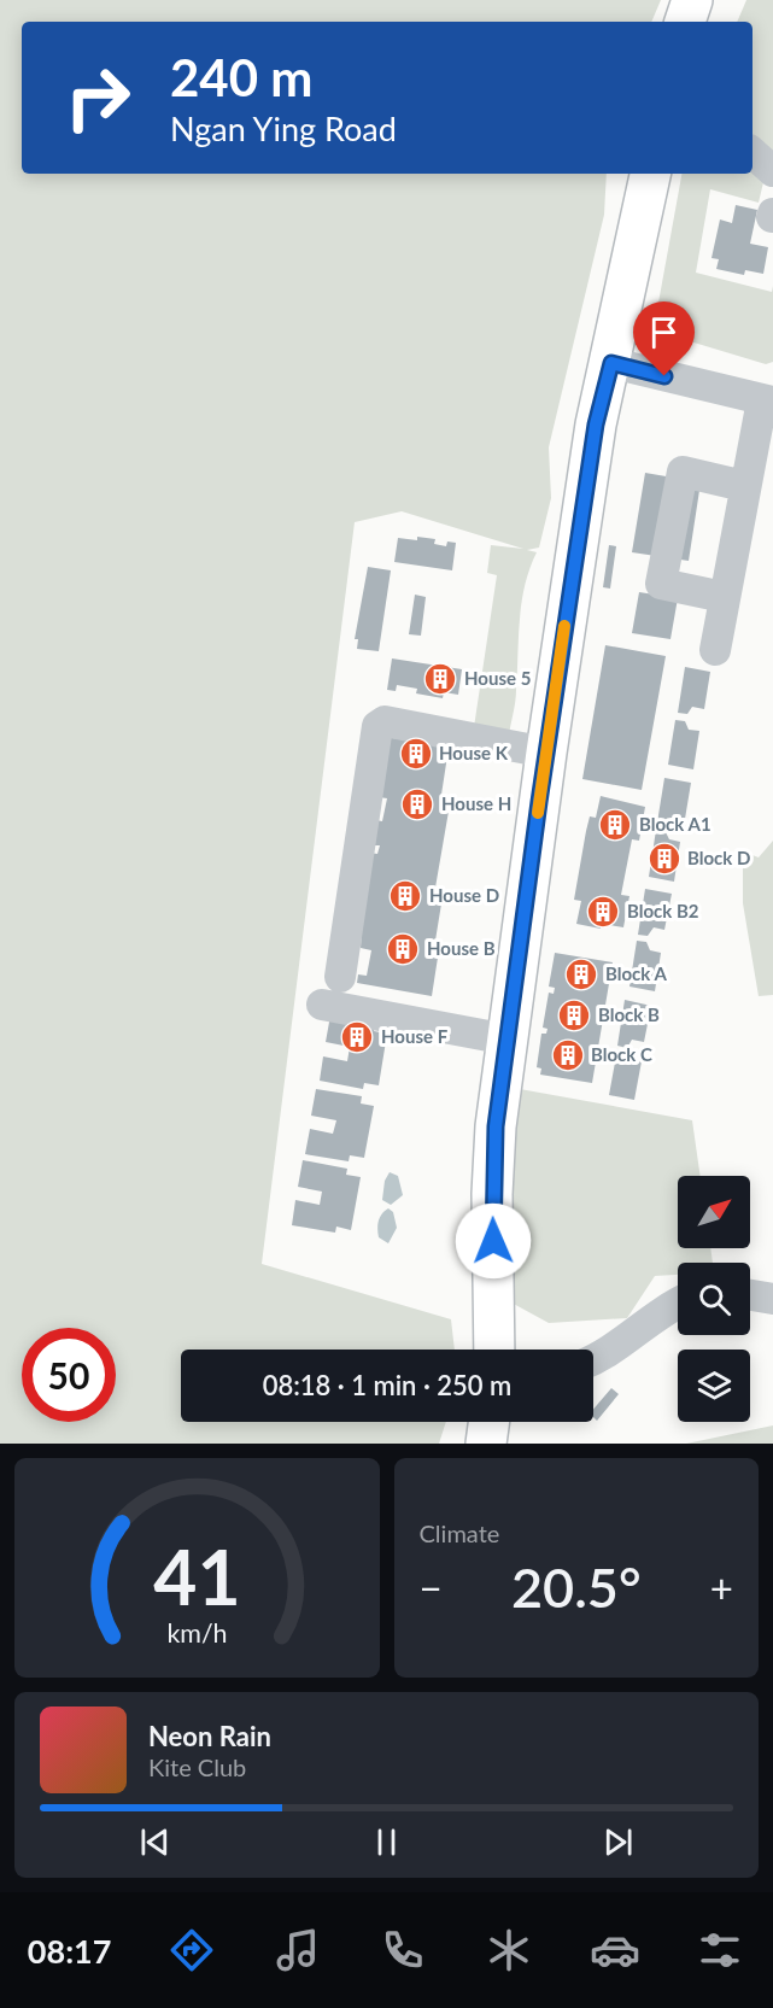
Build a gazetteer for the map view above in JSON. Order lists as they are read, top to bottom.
{
  "places": {
    "building": [
      "House 5",
      "House K",
      "House H",
      "Block A1",
      "Block D",
      "House D",
      "Block B2",
      "House B",
      "Block A",
      "Block B",
      "House F",
      "Block C"
    ]
  },
  "north": "top right",
  "page": {
    "turn": ["240 m", "Ngan Ying Road"],
    "limit": "50",
    "trip": "08:18 · 1 min · 250 m",
    "tile": "Climate",
    "heat": ["−", "20.5°", "+"],
    "song": ["Neon Rain", "Kite Club"],
    "tabs": "08:17",
    "gauge": ["41", "km/h"]
  }
}
